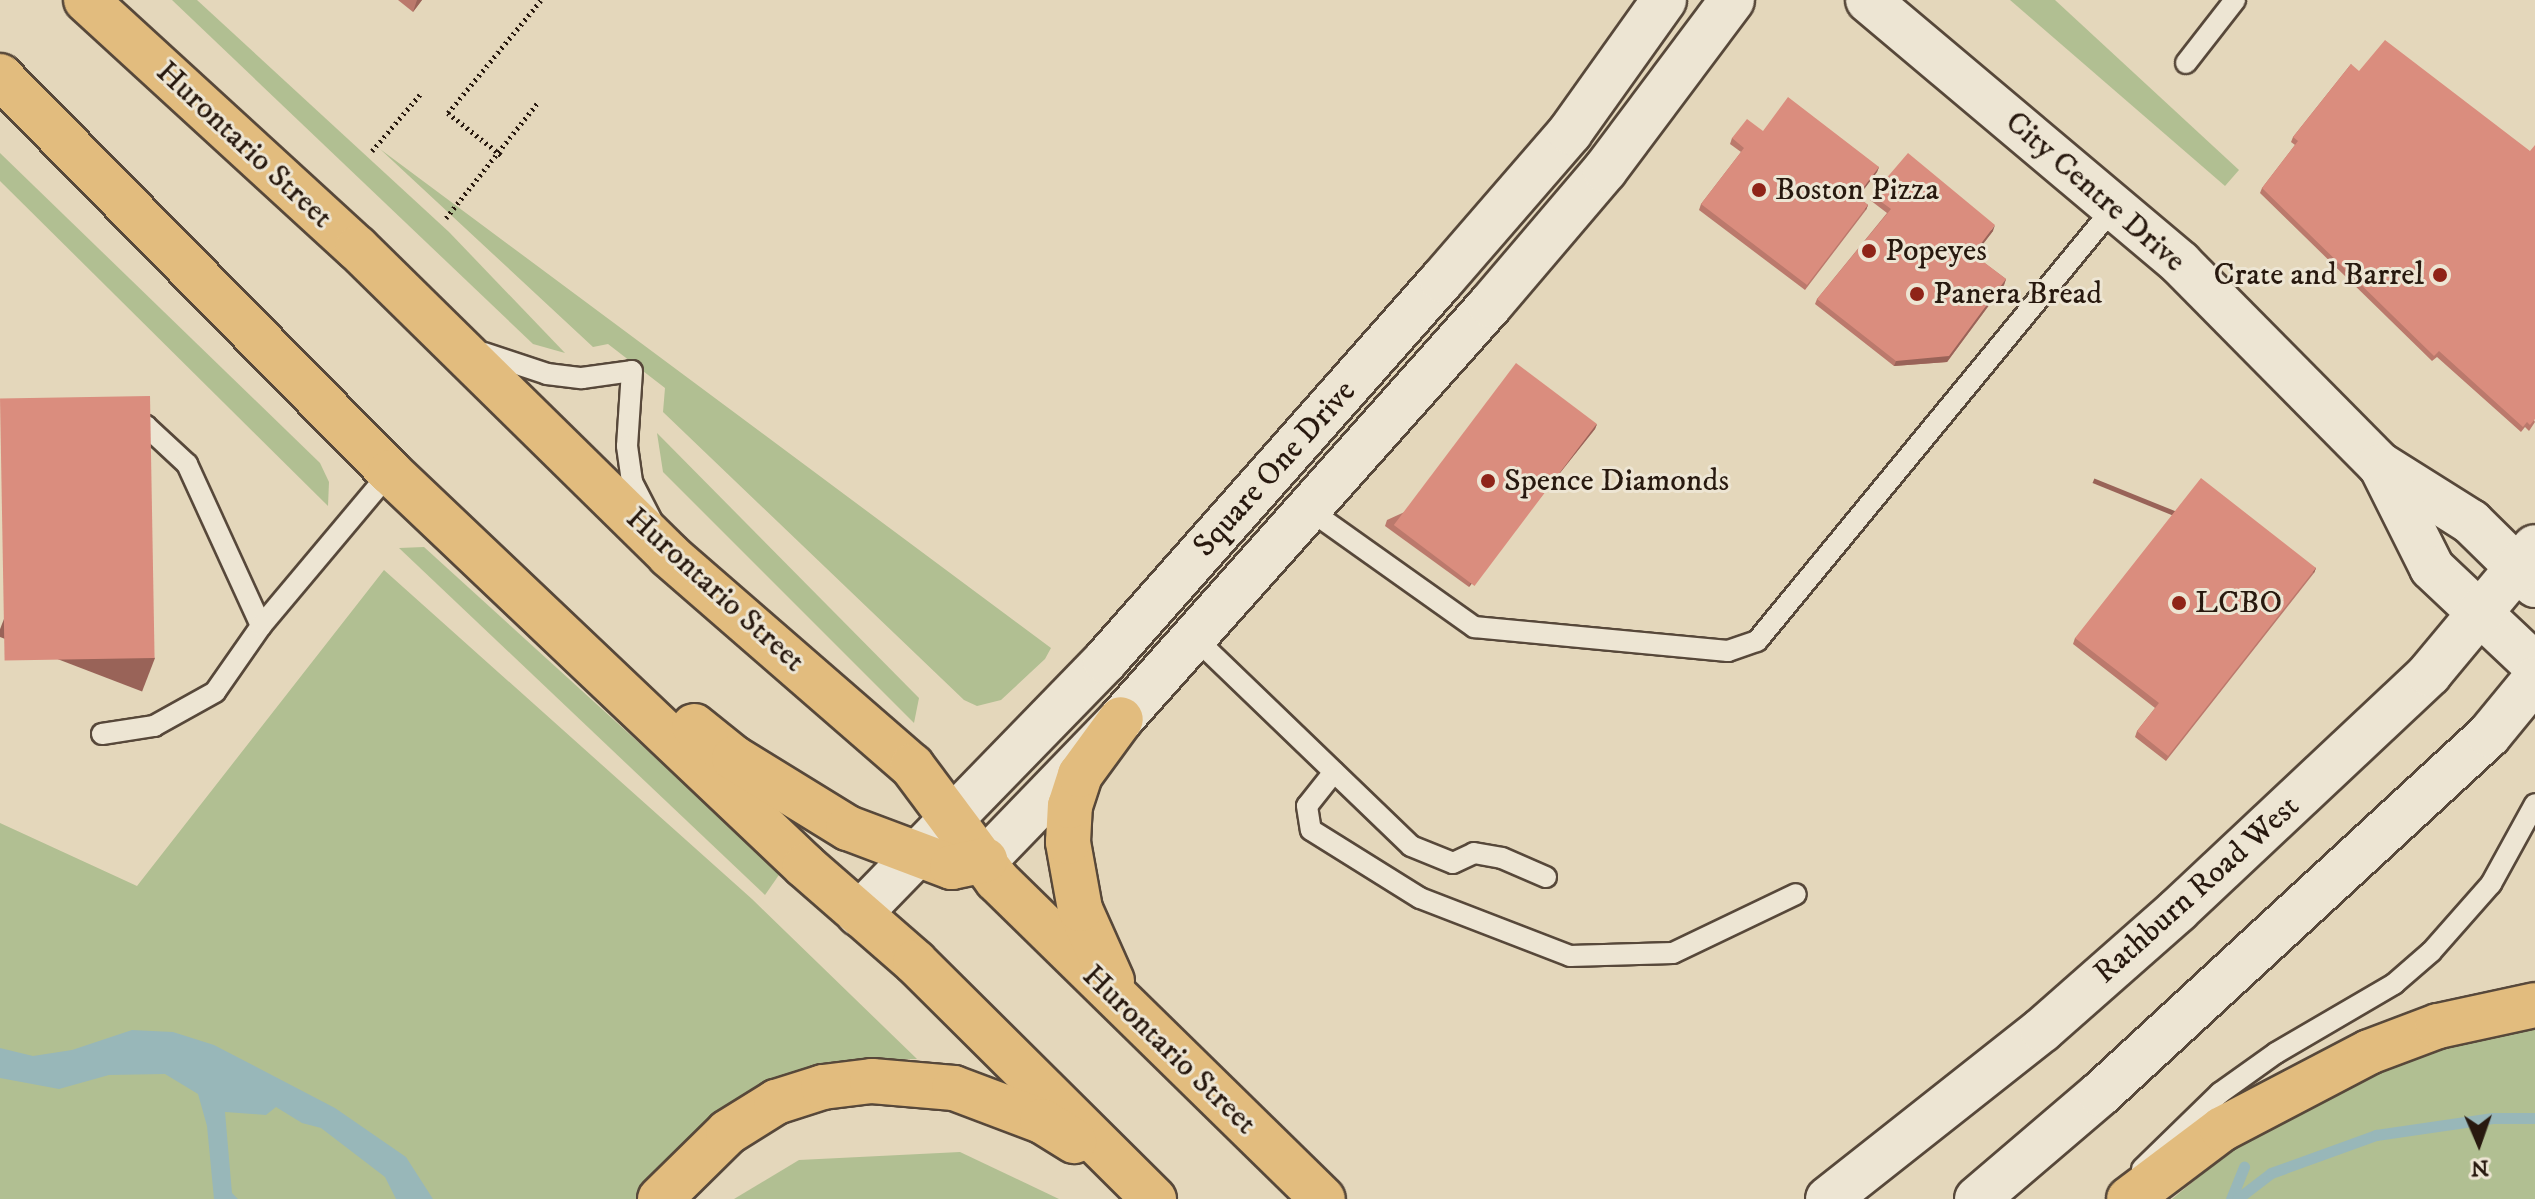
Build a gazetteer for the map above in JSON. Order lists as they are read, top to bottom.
{
  "streets": {
    "main road": ["Hurontario Street"],
    "street": ["City Centre Drive", "Square One Drive", "Rathburn Road West"]
  },
  "crossings": [
    ["Hurontario Street", "Square One Drive"],
    ["City Centre Drive", "Rathburn Road West"]
  ],
  "places": [
    "Boston Pizza",
    "Popeyes",
    "Crate and Barrel",
    "Panera Bread",
    "Spence Diamonds",
    "LCBO"
  ],
  "north": "bottom"
}
